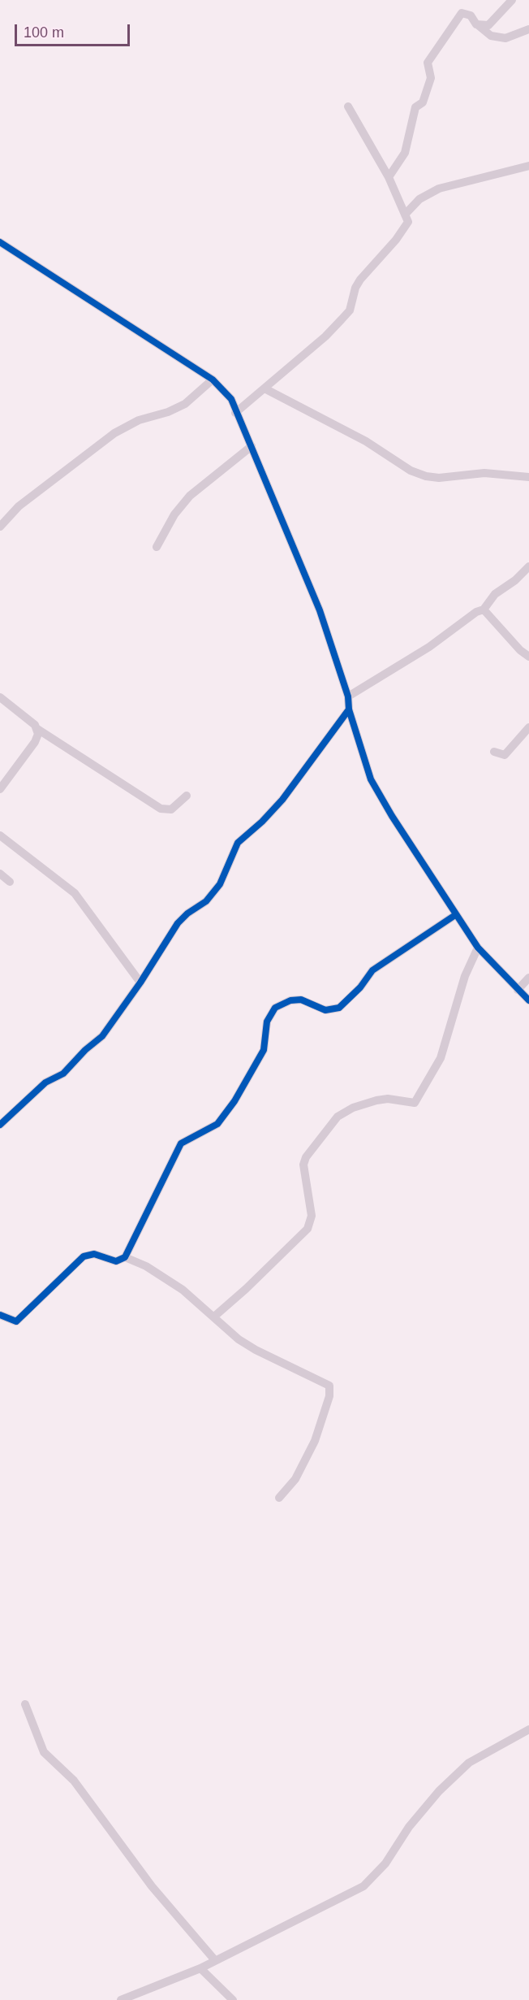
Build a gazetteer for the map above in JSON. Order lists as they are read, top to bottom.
{
  "scale_bar": "100 m"
}
